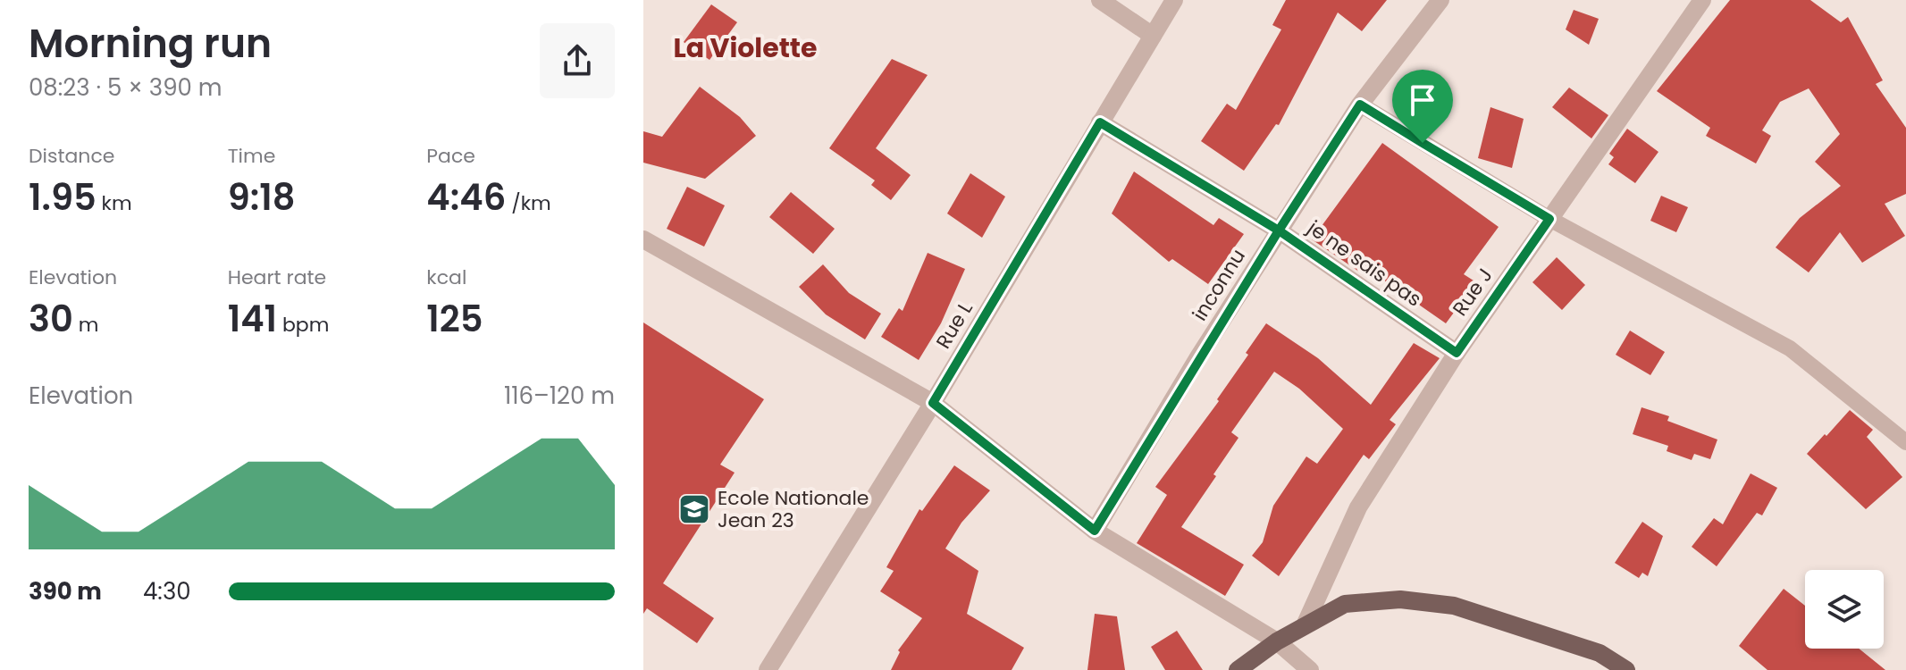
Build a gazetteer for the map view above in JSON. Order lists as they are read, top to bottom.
{
  "streets": {
    "street": [
      "je ne sais pas",
      "inconnu",
      "Rue J",
      "Rue L"
    ]
  },
  "crossings": [
    ["je ne sais pas", "inconnu"],
    ["je ne sais pas", "Rue J"],
    ["je ne sais pas", "Rue L"]
  ],
  "districts": ["La Violette"],
  "places": {
    "school or university": ["Ecole Nationale Jean 23"]
  },
  "page": {
    "heading": ["Morning run", "08:23 · 5 × 390 m"],
    "stats": [
      ["Distance", "1.95 km"],
      ["Time", "9:18"],
      ["Pace", "4:46 /km"],
      ["Elevation", "30 m"],
      ["Heart rate", "141 bpm"],
      ["kcal", "125"]
    ],
    "chart": ["Elevation", "116–120 m"],
    "list": [
      {
        "name": "390 m",
        "note": "4:30"
      }
    ]
  }
}
